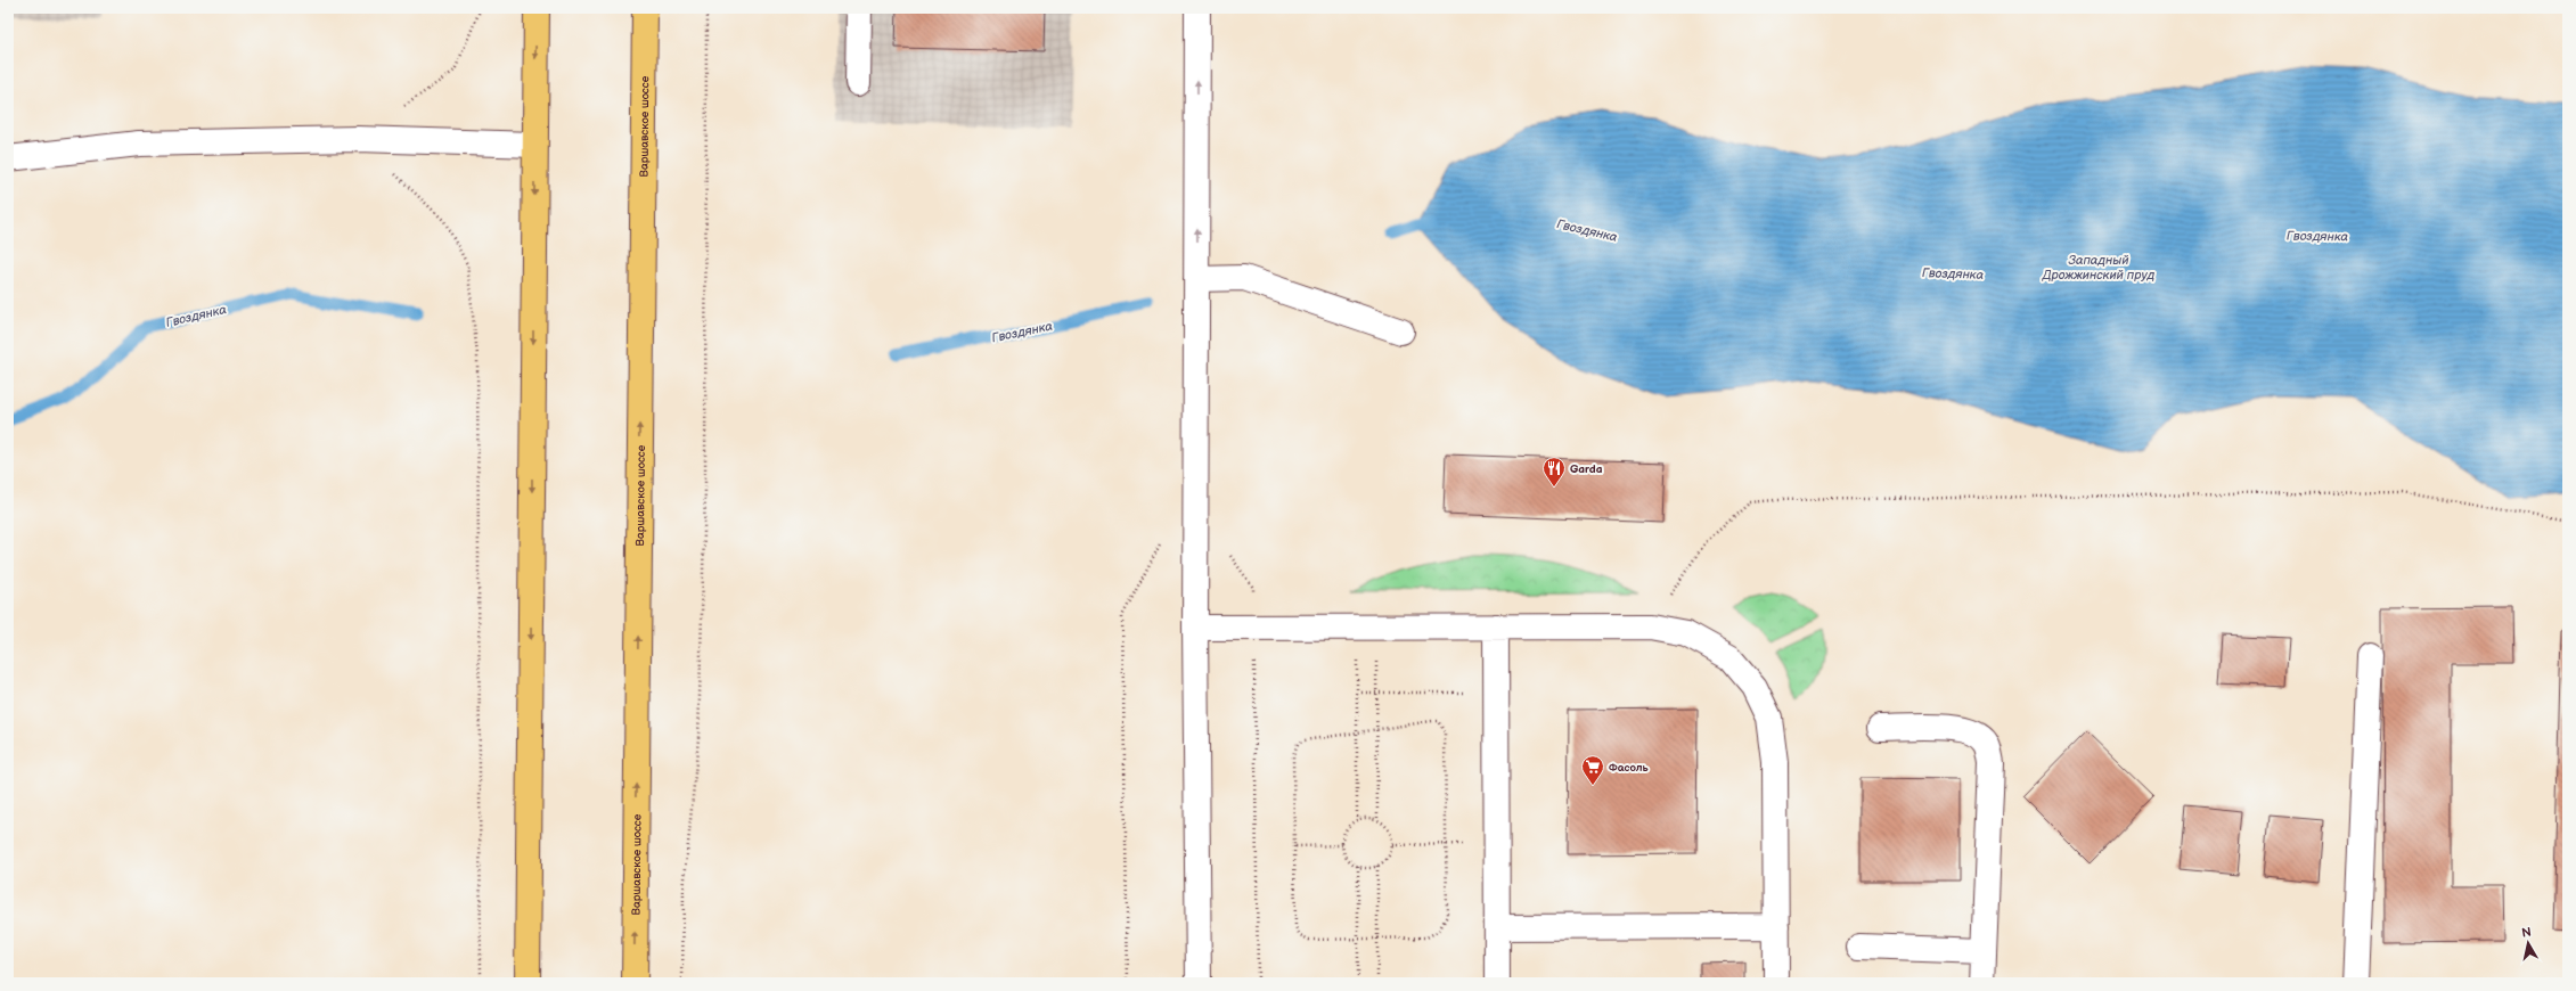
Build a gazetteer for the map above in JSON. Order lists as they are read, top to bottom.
{
  "streets": {
    "main road": ["Варшавское шоссе"]
  },
  "water": ["Гвоздянка", "Западный Дрожжинский пруд"],
  "places": {
    "restaurant": ["Garda"],
    "supermarket": ["Фасоль"]
  },
  "north": "top"
}
